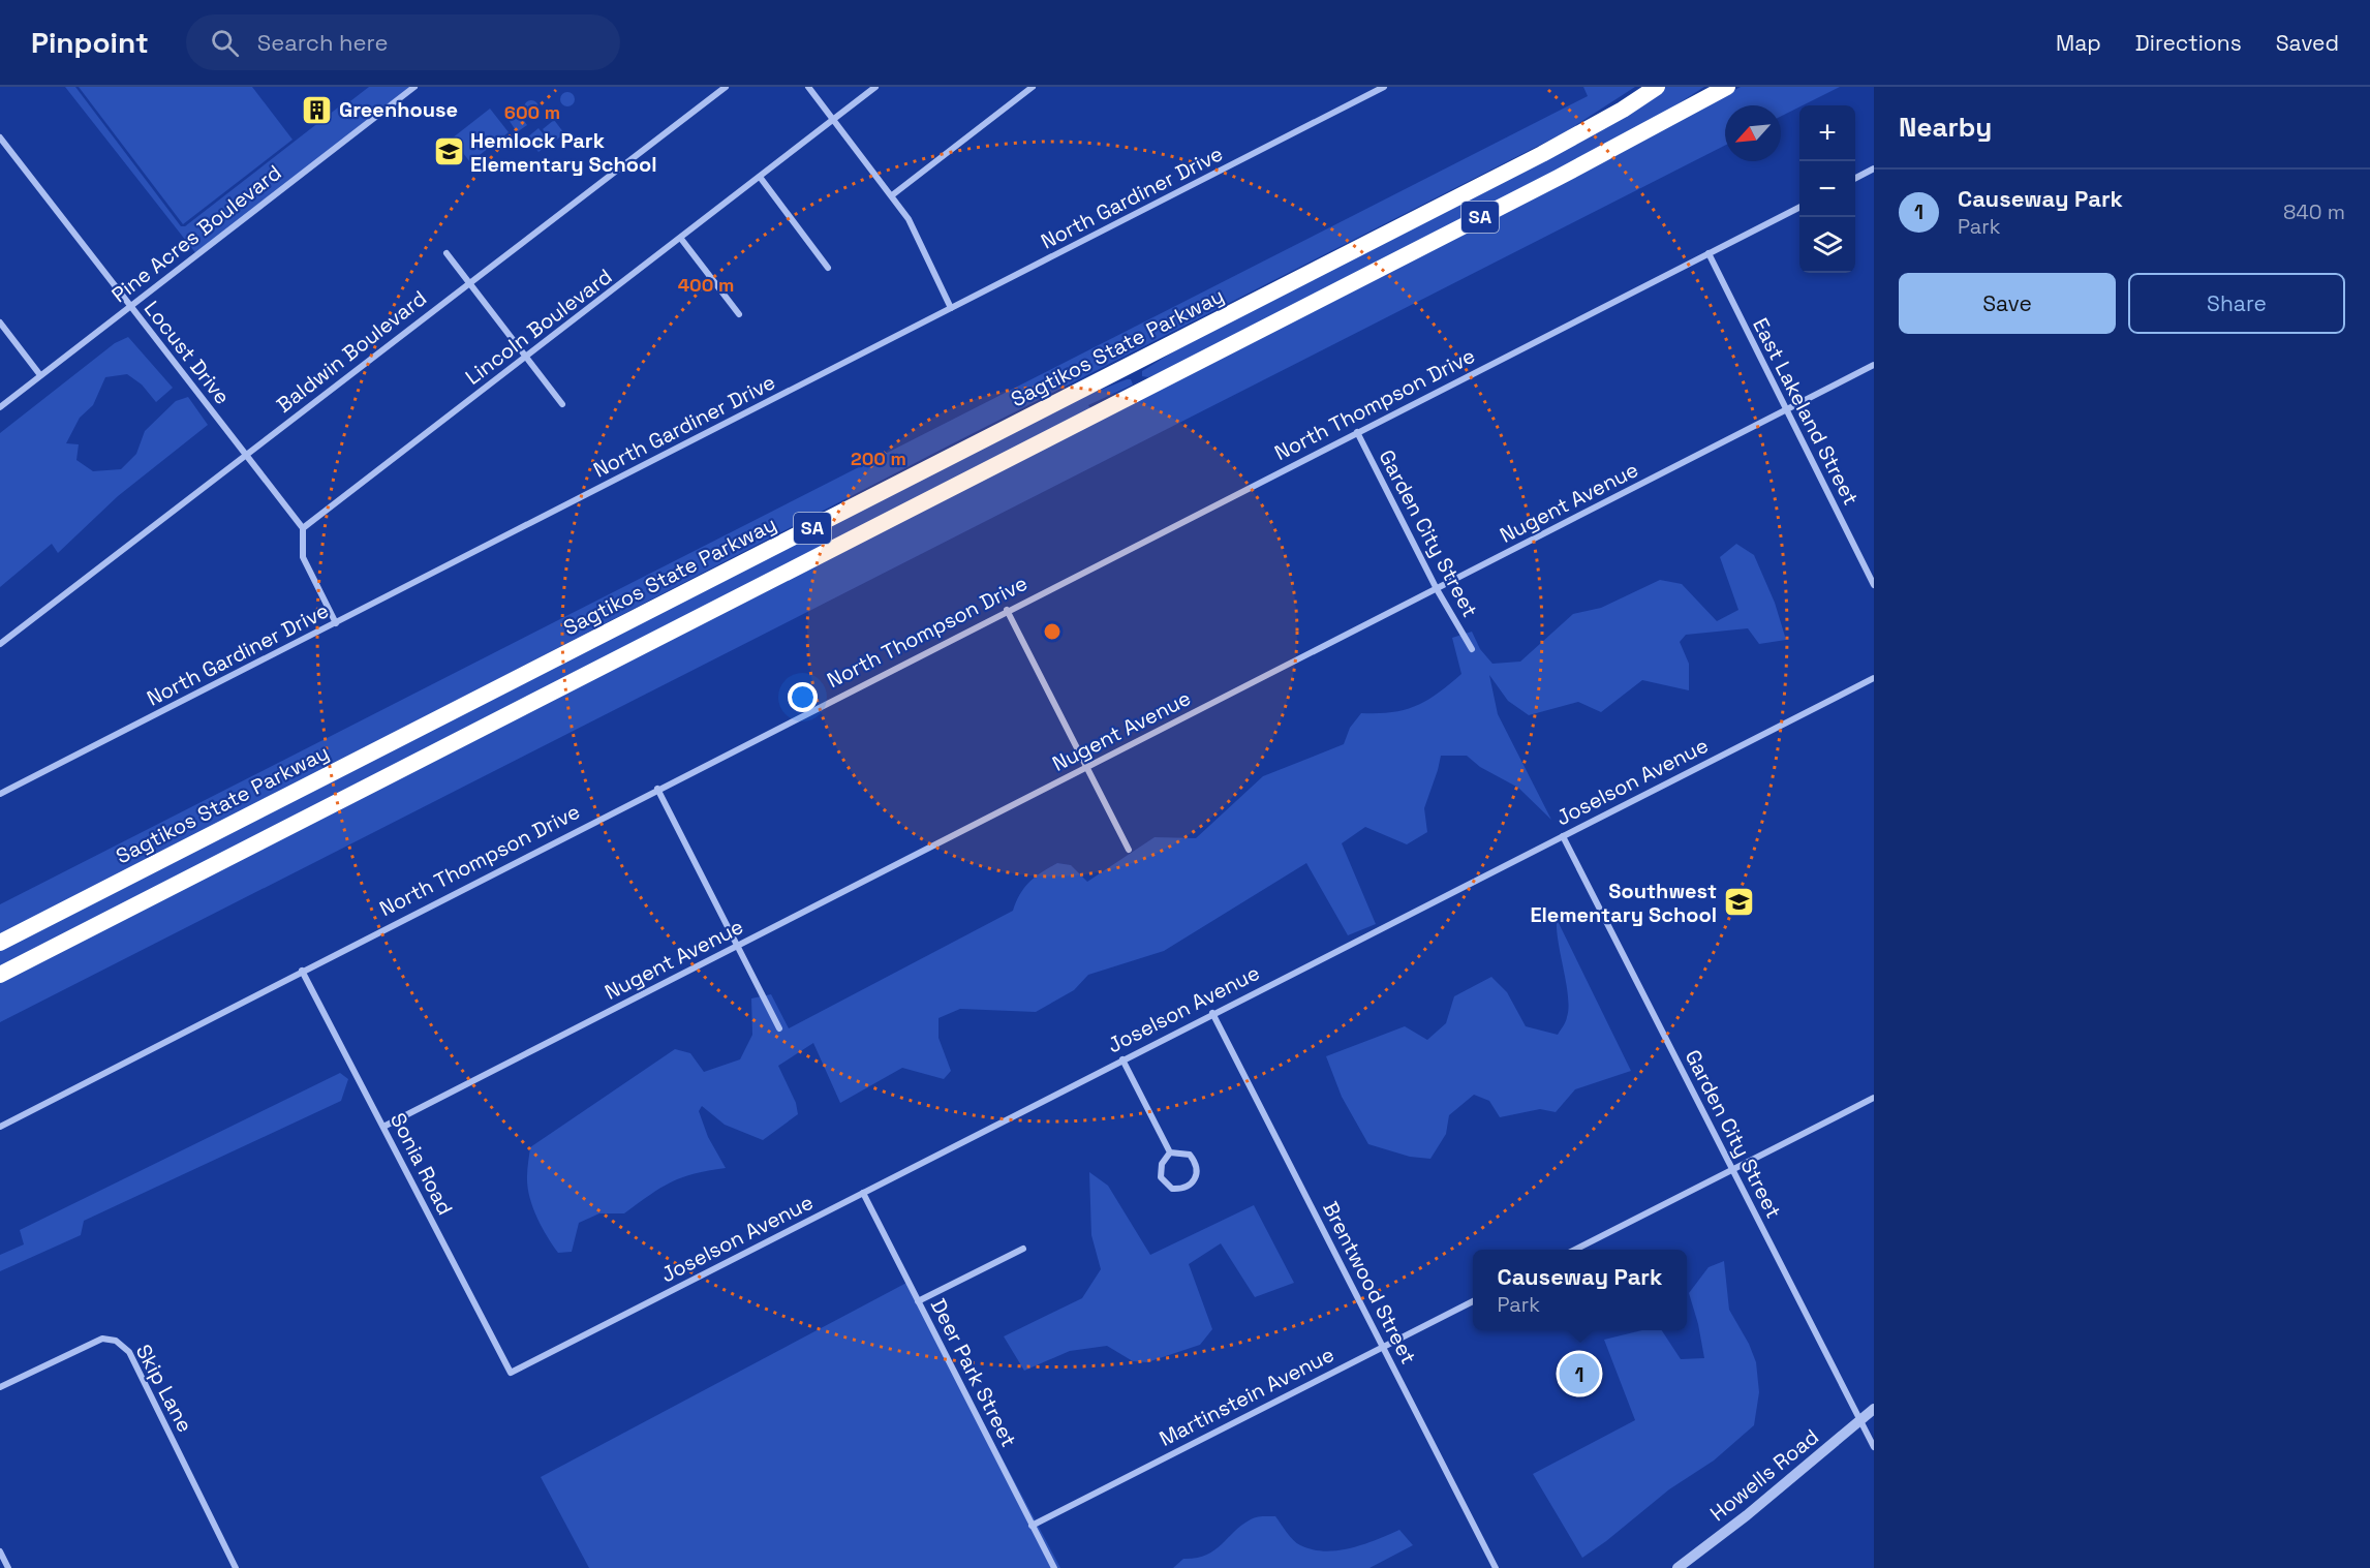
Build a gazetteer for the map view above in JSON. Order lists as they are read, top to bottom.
{
  "streets": {
    "highway": ["SA", "Sagtikos State Parkway"],
    "street": [
      "North Gardiner Drive",
      "Pine Acres Boulevard",
      "Lincoln Boulevard",
      "Baldwin Boulevard",
      "Locust Drive",
      "North Thompson Drive",
      "East Lakeland Street",
      "Nugent Avenue",
      "Garden City Street",
      "Joselson Avenue",
      "Sonia Road",
      "Brentwood Street",
      "Deer Park Street",
      "Skip Lane",
      "Martinstein Avenue",
      "Howells Road"
    ]
  },
  "crossings": [
    ["Pine Acres Boulevard", "Locust Drive"],
    ["Lincoln Boulevard", "Locust Drive"],
    ["Baldwin Boulevard", "Locust Drive"],
    ["North Thompson Drive", "East Lakeland Street"],
    ["North Thompson Drive", "Garden City Street"],
    ["North Thompson Drive", "Sonia Road"],
    ["East Lakeland Street", "Nugent Avenue"],
    ["Nugent Avenue", "Garden City Street"],
    ["Nugent Avenue", "Sonia Road"],
    ["Garden City Street", "Joselson Avenue"],
    ["Garden City Street", "Howells Road"],
    ["Joselson Avenue", "Sonia Road"],
    ["Joselson Avenue", "Brentwood Street"],
    ["Joselson Avenue", "Deer Park Street"],
    ["Brentwood Street", "Martinstein Avenue"],
    ["Deer Park Street", "Martinstein Avenue"]
  ],
  "places": {
    "building": ["Greenhouse"],
    "school or university": ["Hemlock Park Elementary School", "Southwest Elementary School"]
  },
  "north": "bottom left",
  "page": {
    "header": "Pinpoint",
    "search": "Search here",
    "nav": ["Map", "Directions", "Saved"],
    "heading": "Nearby",
    "map_buttons": ["+", "−"],
    "list": [
      {
        "mark": "1",
        "name": "Causeway Park",
        "note": "Park",
        "value": "840 m"
      }
    ],
    "buttons": ["Save", "Share"],
    "popup": ["Causeway Park", "Park"],
    "pins": "1"
  },
  "rings": ["600 m", "400 m", "200 m"]
}
